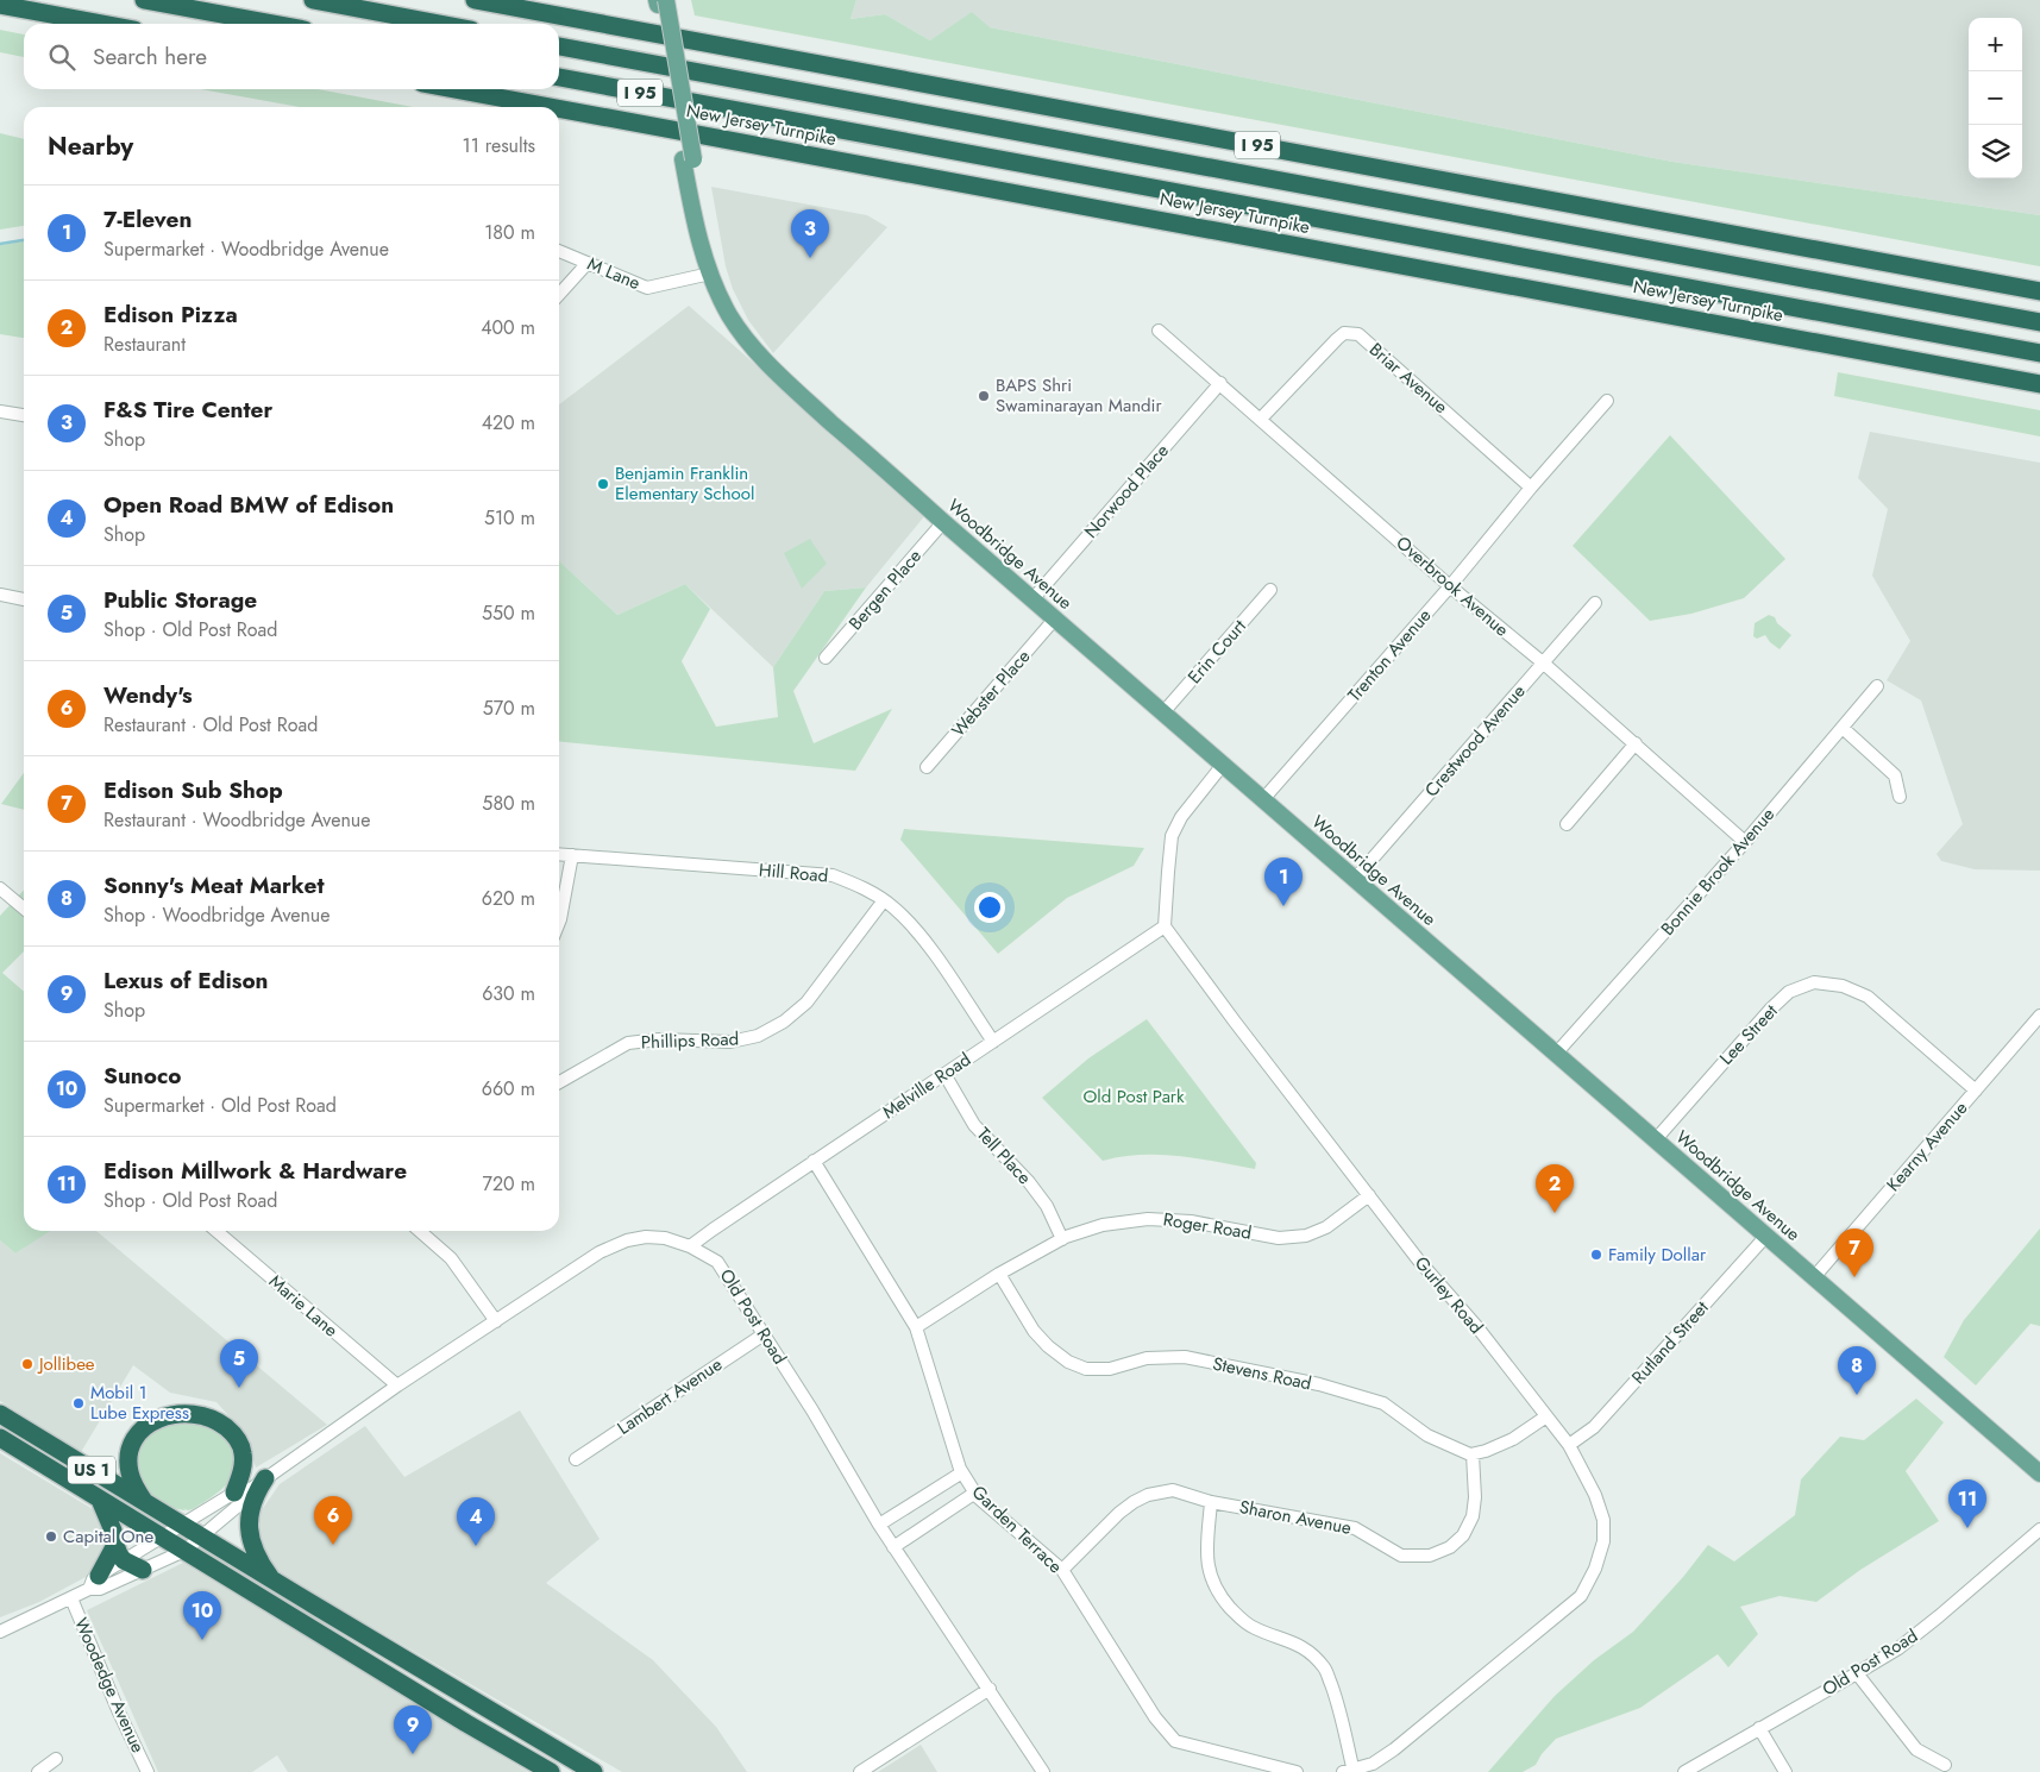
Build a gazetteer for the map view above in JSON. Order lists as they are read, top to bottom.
{
  "streets": {
    "highway": ["I 95", "New Jersey Turnpike", "US 1"],
    "main road": ["Woodbridge Avenue"],
    "street": [
      "M Lane",
      "Briar Avenue",
      "Norwood Place",
      "Overbrook Avenue",
      "Bergen Place",
      "Erin Court",
      "Trenton Avenue",
      "Webster Place",
      "Crestwood Avenue",
      "Bonnie Brook Avenue",
      "Hill Road",
      "Lee Street",
      "Phillips Road",
      "Melville Road",
      "Kearny Avenue",
      "Tell Place",
      "Roger Road",
      "Gurley Road",
      "Marie Lane",
      "Old Post Road",
      "Rutland Street",
      "Stevens Road",
      "Lambert Avenue",
      "Sharon Avenue",
      "Garden Terrace",
      "Woodedge Avenue"
    ]
  },
  "crossings": [
    ["M Lane", "Woodbridge Avenue"],
    ["Briar Avenue", "Overbrook Avenue"],
    ["Briar Avenue", "Trenton Avenue"],
    ["Norwood Place", "Woodbridge Avenue"],
    ["Norwood Place", "Overbrook Avenue"],
    ["Woodbridge Avenue", "Bergen Place"],
    ["Woodbridge Avenue", "Erin Court"],
    ["Woodbridge Avenue", "Trenton Avenue"],
    ["Woodbridge Avenue", "Webster Place"],
    ["Woodbridge Avenue", "Crestwood Avenue"],
    ["Woodbridge Avenue", "Bonnie Brook Avenue"],
    ["Woodbridge Avenue", "Lee Street"],
    ["Woodbridge Avenue", "Kearny Avenue"],
    ["Woodbridge Avenue", "Rutland Street"],
    ["Overbrook Avenue", "Trenton Avenue"],
    ["Overbrook Avenue", "Crestwood Avenue"],
    ["Overbrook Avenue", "Bonnie Brook Avenue"],
    ["Hill Road", "Phillips Road"],
    ["Hill Road", "Melville Road"],
    ["Lee Street", "Kearny Avenue"],
    ["Melville Road", "Tell Place"],
    ["Melville Road", "Gurley Road"],
    ["Melville Road", "Old Post Road"],
    ["Melville Road", "Garden Terrace"],
    ["Tell Place", "Roger Road"],
    ["Roger Road", "Gurley Road"],
    ["Roger Road", "Stevens Road"],
    ["Roger Road", "Garden Terrace"],
    ["Gurley Road", "Rutland Street"],
    ["Marie Lane", "Old Post Road"],
    ["Old Post Road", "Lambert Avenue"],
    ["Old Post Road", "US 1"],
    ["Old Post Road", "Woodedge Avenue"],
    ["Stevens Road", "Sharon Avenue"],
    ["Sharon Avenue", "Garden Terrace"]
  ],
  "parks": ["Old Post Park"],
  "places": [
    "BAPS Shri Swaminarayan Mandir",
    "Benjamin Franklin Elementary School",
    "Family Dollar",
    "Jollibee",
    "Mobil 1 Lube Express",
    "Capital One"
  ],
  "page": {
    "map_buttons": ["+", "−"],
    "search": "Search here",
    "heading": ["Nearby", "11 results"],
    "list": [
      {
        "mark": "1",
        "name": "7-Eleven",
        "note": "Supermarket · Woodbridge Avenue",
        "value": "180 m"
      },
      {
        "mark": "2",
        "name": "Edison Pizza",
        "note": "Restaurant",
        "value": "400 m"
      },
      {
        "mark": "3",
        "name": "F&S Tire Center",
        "note": "Shop",
        "value": "420 m"
      },
      {
        "mark": "4",
        "name": "Open Road BMW of Edison",
        "note": "Shop",
        "value": "510 m"
      },
      {
        "mark": "5",
        "name": "Public Storage",
        "note": "Shop · Old Post Road",
        "value": "550 m"
      },
      {
        "mark": "6",
        "name": "Wendy's",
        "note": "Restaurant · Old Post Road",
        "value": "570 m"
      },
      {
        "mark": "7",
        "name": "Edison Sub Shop",
        "note": "Restaurant · Woodbridge Avenue",
        "value": "580 m"
      },
      {
        "mark": "8",
        "name": "Sonny's Meat Market",
        "note": "Shop · Woodbridge Avenue",
        "value": "620 m"
      },
      {
        "mark": "9",
        "name": "Lexus of Edison",
        "note": "Shop",
        "value": "630 m"
      },
      {
        "mark": "10",
        "name": "Sunoco",
        "note": "Supermarket · Old Post Road",
        "value": "660 m"
      },
      {
        "mark": "11",
        "name": "Edison Millwork & Hardware",
        "note": "Shop · Old Post Road",
        "value": "720 m"
      }
    ],
    "pins": [
      "3",
      "1",
      "2",
      "7",
      "5",
      "8",
      "11",
      "6",
      "4",
      "10",
      "9"
    ]
  }
}
